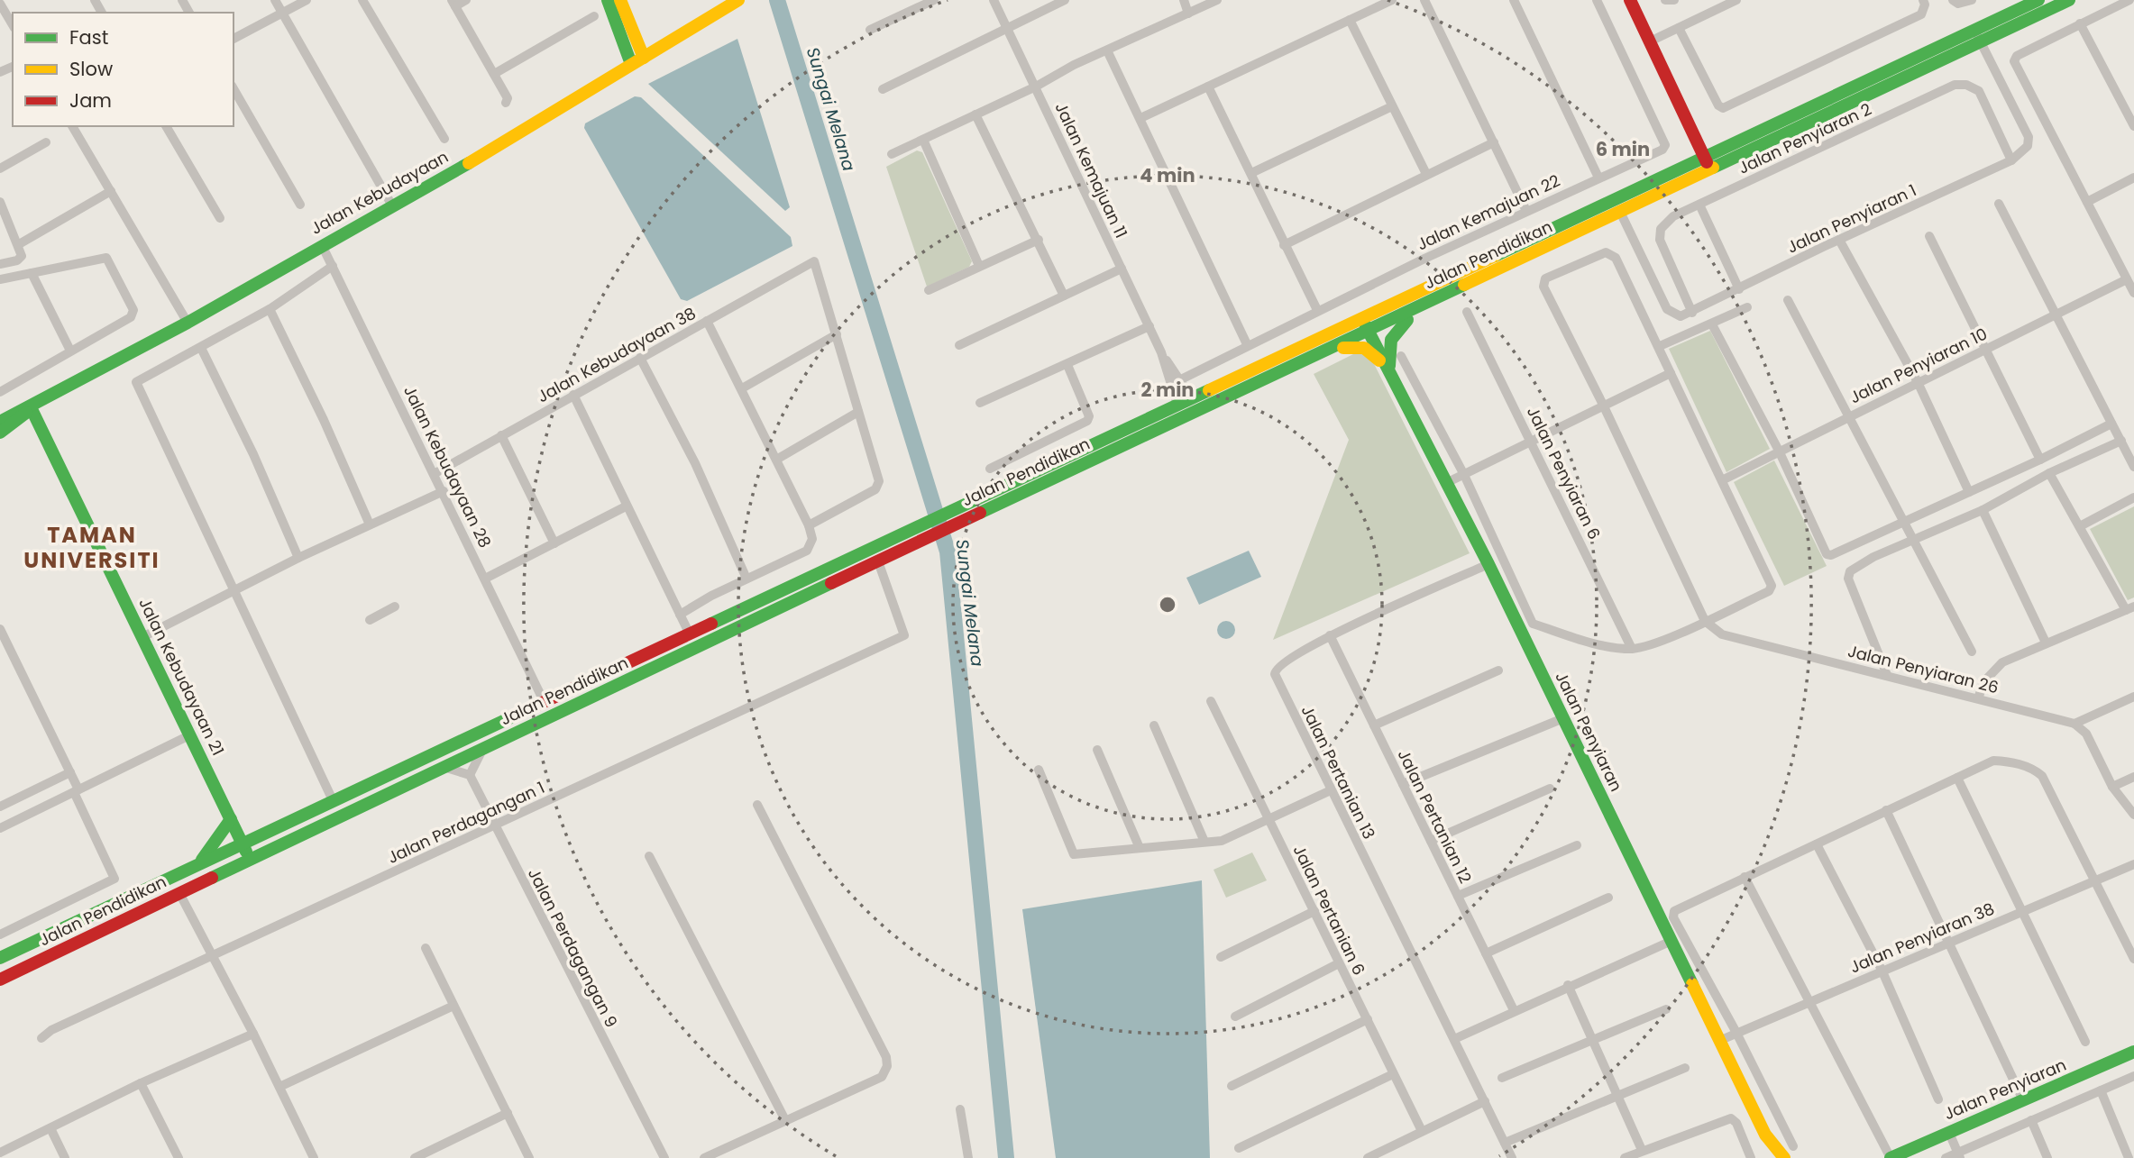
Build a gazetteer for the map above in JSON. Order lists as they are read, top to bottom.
{
  "streets": {
    "main road": [
      "Jalan Kebudayaan",
      "Jalan Pendidikan",
      "Jalan Kebudayaan 21",
      "Jalan Penyiaran"
    ],
    "street": [
      "Jalan Penyiaran 2",
      "Jalan Kemajuan 11",
      "Jalan Kemajuan 22",
      "Jalan Penyiaran 1",
      "Jalan Kebudayaan 38",
      "Jalan Penyiaran 10",
      "Jalan Kebudayaan 28",
      "Jalan Penyiaran 6",
      "Jalan Penyiaran 26",
      "Jalan Pertanian 13",
      "Jalan Pertanian 12",
      "Jalan Perdagangan 1",
      "Jalan Pertanian 6",
      "Jalan Penyiaran 38",
      "Jalan Perdagangan 9"
    ]
  },
  "crossings": [
    ["Jalan Penyiaran 2", "Jalan Penyiaran 1"],
    ["Jalan Kemajuan 11", "Jalan Kemajuan 22"],
    ["Jalan Kemajuan 11", "Jalan Pendidikan"],
    ["Jalan Kebudayaan", "Jalan Kebudayaan 28"],
    ["Jalan Kebudayaan", "Jalan Kebudayaan 21"],
    ["Jalan Pendidikan", "Jalan Kebudayaan 28"],
    ["Jalan Pendidikan", "Jalan Kebudayaan 21"],
    ["Jalan Pendidikan", "Jalan Penyiaran"],
    ["Jalan Pendidikan", "Jalan Perdagangan 1"],
    ["Jalan Kebudayaan 38", "Jalan Kebudayaan 28"],
    ["Jalan Penyiaran", "Jalan Pertanian 13"],
    ["Jalan Penyiaran", "Jalan Penyiaran 38"],
    ["Jalan Pertanian 13", "Jalan Pertanian 12"],
    ["Jalan Perdagangan 1", "Jalan Perdagangan 9"]
  ],
  "districts": ["TAMAN UNIVERSITI"],
  "water": ["Sungai Melana"],
  "legend": ["Fast", "Slow", "Jam"],
  "rings": ["6 min", "4 min", "2 min"]
}
